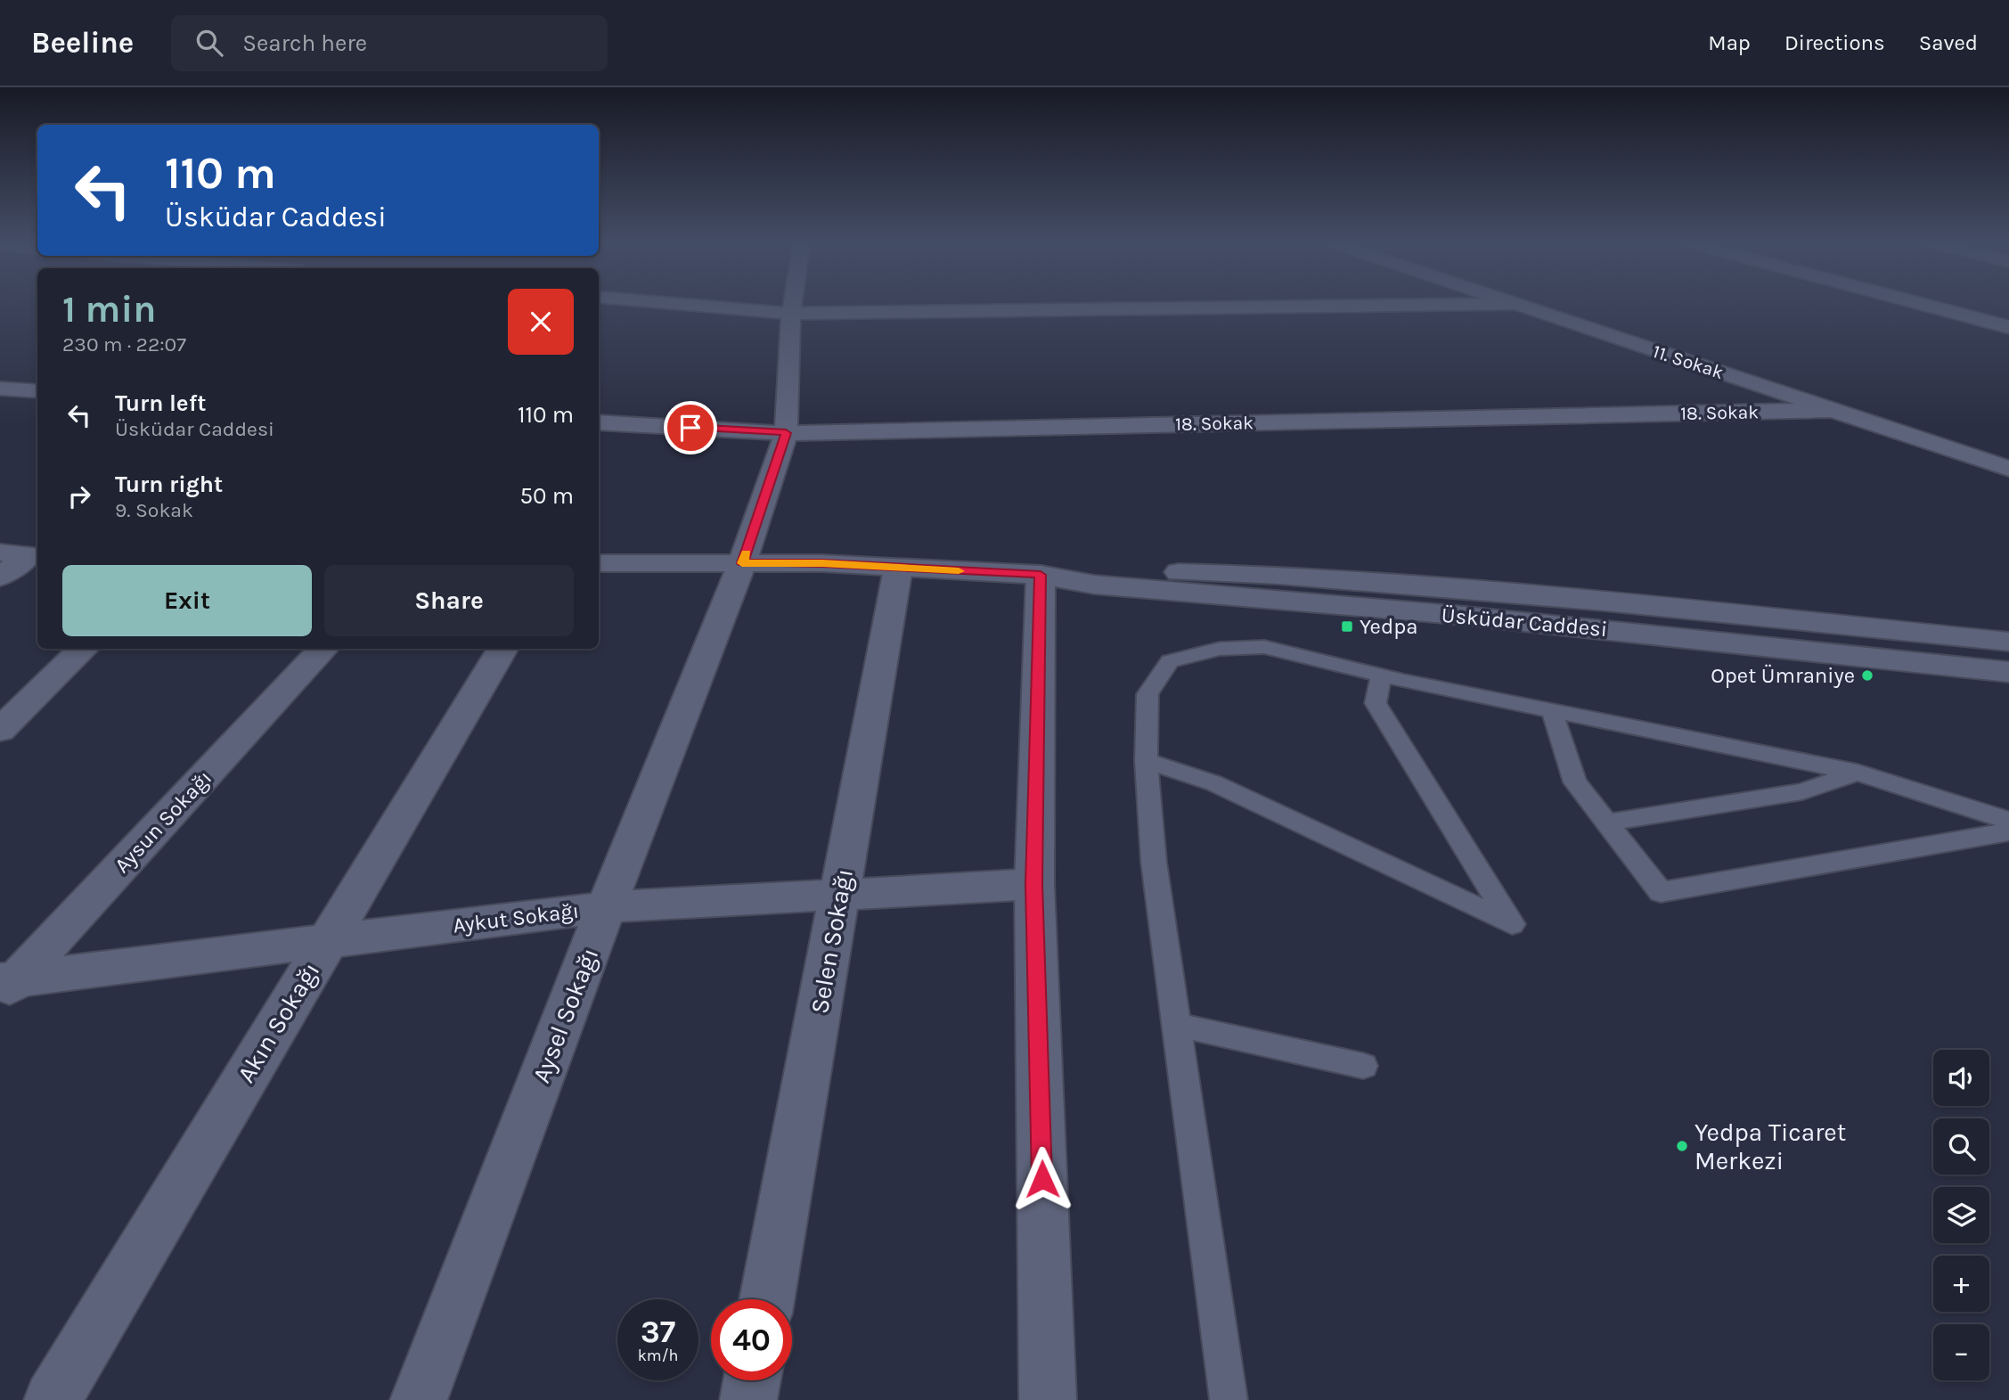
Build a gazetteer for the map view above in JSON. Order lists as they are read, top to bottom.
{
  "streets": {
    "street": [
      "11. Sokak",
      "18. Sokak",
      "Üsküdar Caddesi",
      "Aysun Sokağı",
      "Aykut Sokağı",
      "Selen Sokağı",
      "Aysel Sokağı",
      "Akın Sokağı"
    ]
  },
  "crossings": [
    ["11. Sokak", "18. Sokak"],
    ["18. Sokak", "Aysel Sokağı"],
    ["Üsküdar Caddesi", "Selen Sokağı"],
    ["Üsküdar Caddesi", "Aysel Sokağı"],
    ["Aysun Sokağı", "Aykut Sokağı"],
    ["Aykut Sokağı", "Selen Sokağı"],
    ["Aykut Sokağı", "Aysel Sokağı"],
    ["Aykut Sokağı", "Akın Sokağı"]
  ],
  "places": {
    "transit": ["Yedpa"],
    "other": ["Opet Ümraniye", "Yedpa Ticaret Merkezi"]
  },
  "page": {
    "header": "Beeline",
    "search": "Search here",
    "nav": ["Map", "Directions", "Saved"],
    "turn": ["110 m", "Üsküdar Caddesi"],
    "heading": ["1 min", "230 m · 22:07"],
    "list": [
      {
        "name": "Turn left",
        "note": "Üsküdar Caddesi",
        "value": "110 m"
      },
      {
        "name": "Turn right",
        "note": "9. Sokak",
        "value": "50 m"
      }
    ],
    "buttons": ["Exit", "Share"],
    "map_buttons": ["+", "−"],
    "speed": "37 km/h",
    "limit": "40"
  }
}
